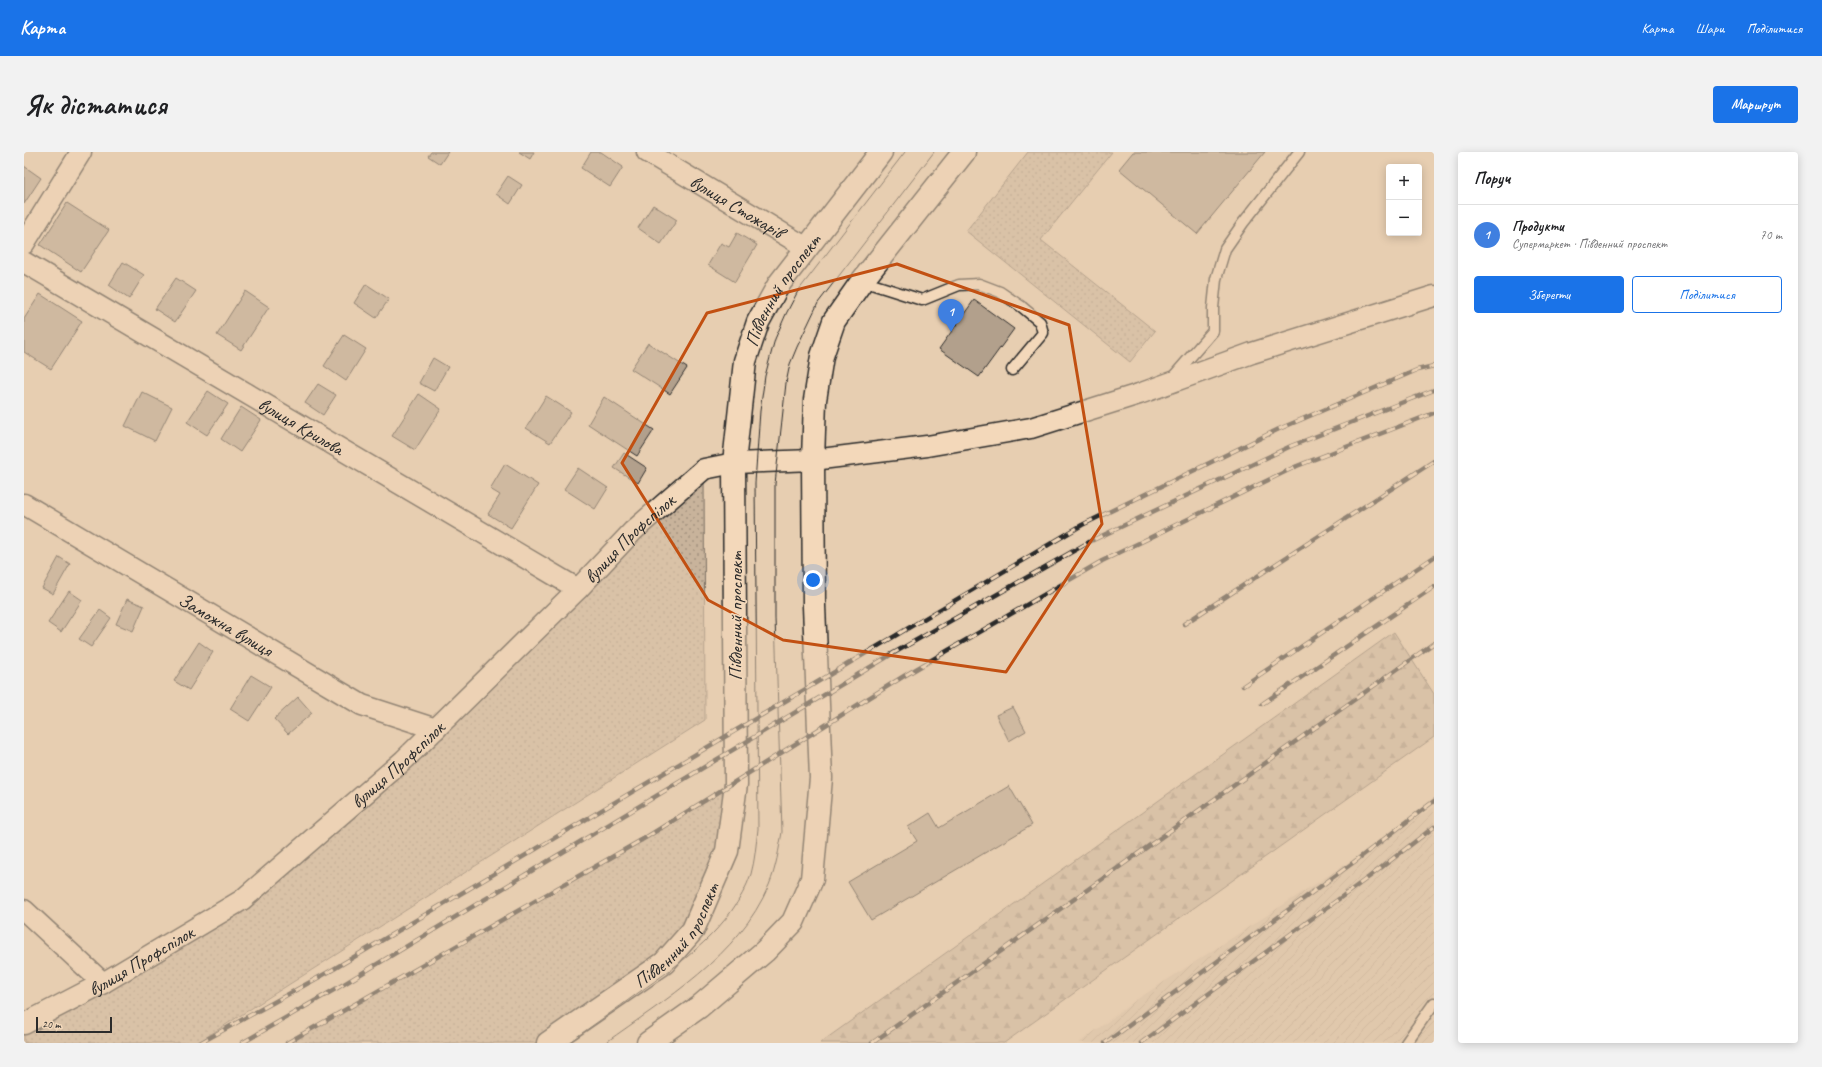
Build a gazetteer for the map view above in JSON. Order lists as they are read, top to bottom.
{
  "streets": {
    "main road": ["Південний проспект"],
    "street": [
      "вулиця Стожарів",
      "вулиця Крилова",
      "вулиця Профспілок",
      "Заможна вулиця"
    ]
  },
  "crossings": [
    ["вулиця Стожарів", "Південний проспект"],
    ["Південний проспект", "вулиця Профспілок"],
    ["вулиця Крилова", "вулиця Профспілок"],
    ["вулиця Профспілок", "Заможна вулиця"]
  ],
  "scale_bar": "20 m",
  "page": {
    "header": "Карта",
    "nav": ["Карта", "Шари", "Поділитися"],
    "buttons": [
      "Маршрут",
      ["Зберегти", "Поділитися"]
    ],
    "title": "Як дістатися",
    "heading": "Поруч",
    "map_buttons": ["+", "−"],
    "list": [
      {
        "mark": "1",
        "name": "Продукти",
        "note": "Супермаркет · Південний проспект",
        "value": "70 m"
      }
    ],
    "pins": "1",
    "scale": "20 m"
  }
}
